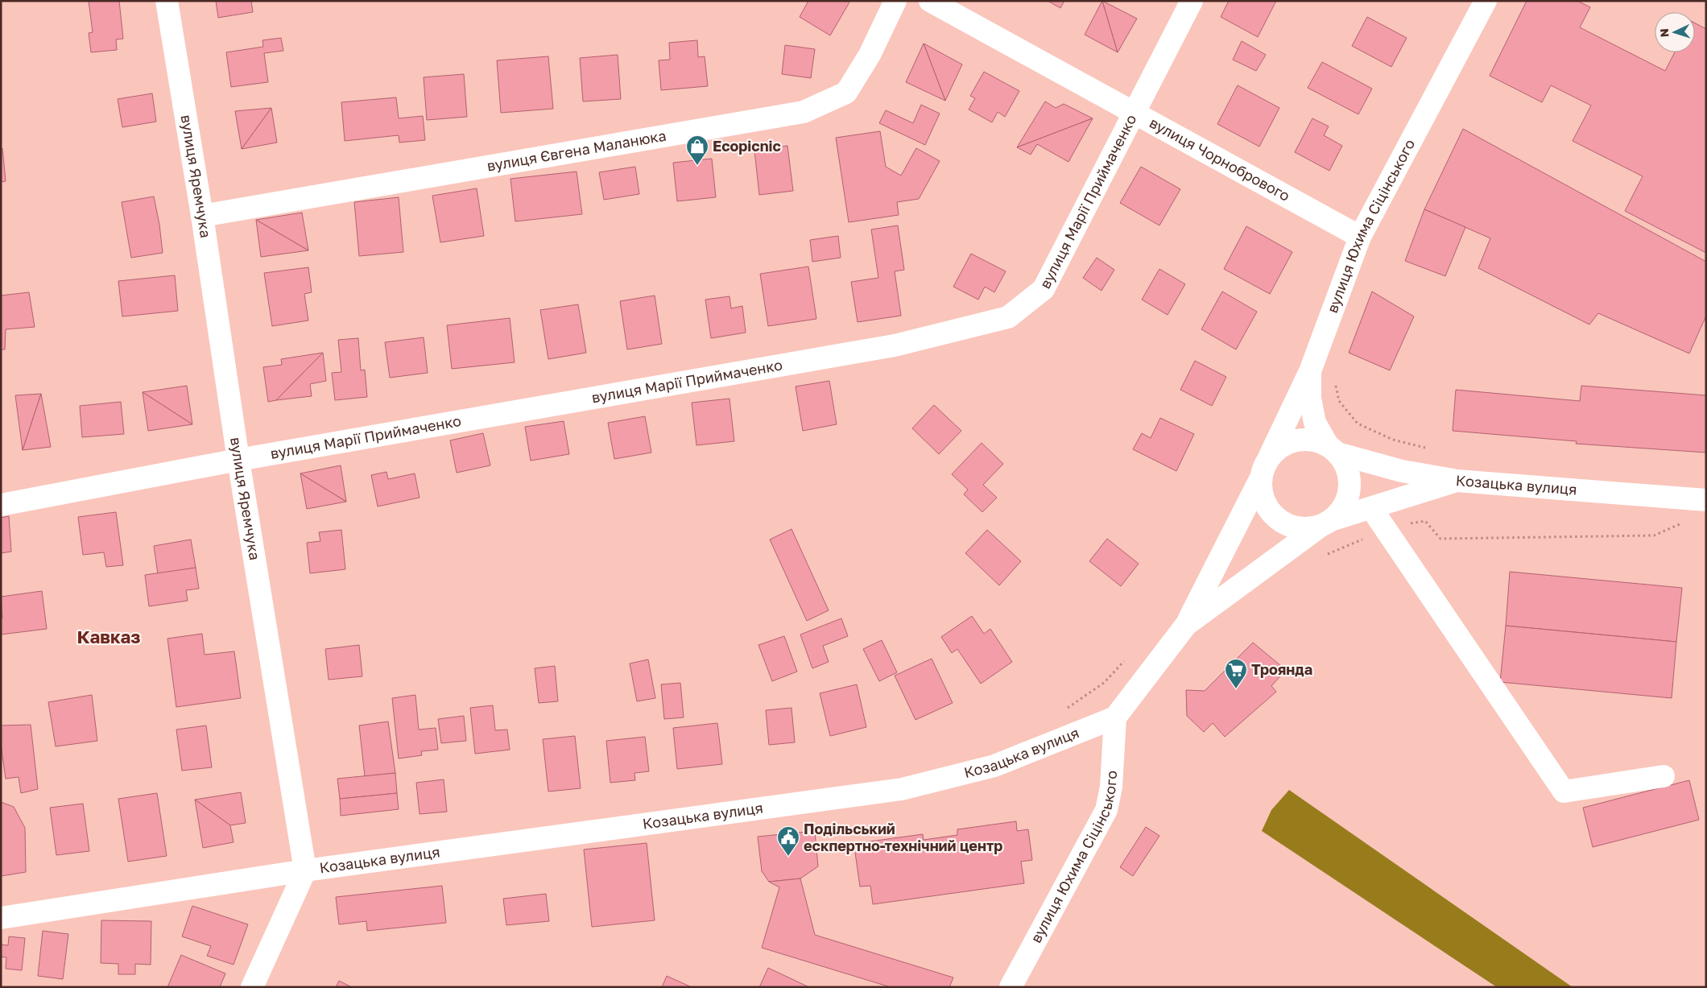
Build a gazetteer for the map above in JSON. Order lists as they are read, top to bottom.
{
  "streets": {
    "street": [
      "вулиця Євгена Маланюка",
      "вулиця Чорнобрового",
      "вулиця Яремчука",
      "вулиця Марії Приймаченко",
      "вулиця Юхима Сіцінського",
      "Козацька вулиця"
    ]
  },
  "crossings": [
    ["вулиця Євгена Маланюка", "вулиця Яремчука"],
    ["вулиця Чорнобрового", "вулиця Марії Приймаченко"],
    ["вулиця Чорнобрового", "вулиця Юхима Сіцінського"],
    ["вулиця Яремчука", "вулиця Марії Приймаченко"],
    ["вулиця Яремчука", "Козацька вулиця"],
    ["вулиця Юхима Сіцінського", "Козацька вулиця"]
  ],
  "districts": ["Кавказ"],
  "places": {
    "shop": ["Ecopicnic"],
    "supermarket": ["Троянда"],
    "public building": ["Подільський ескпертно-технічний центр"]
  },
  "north": "left"
}
